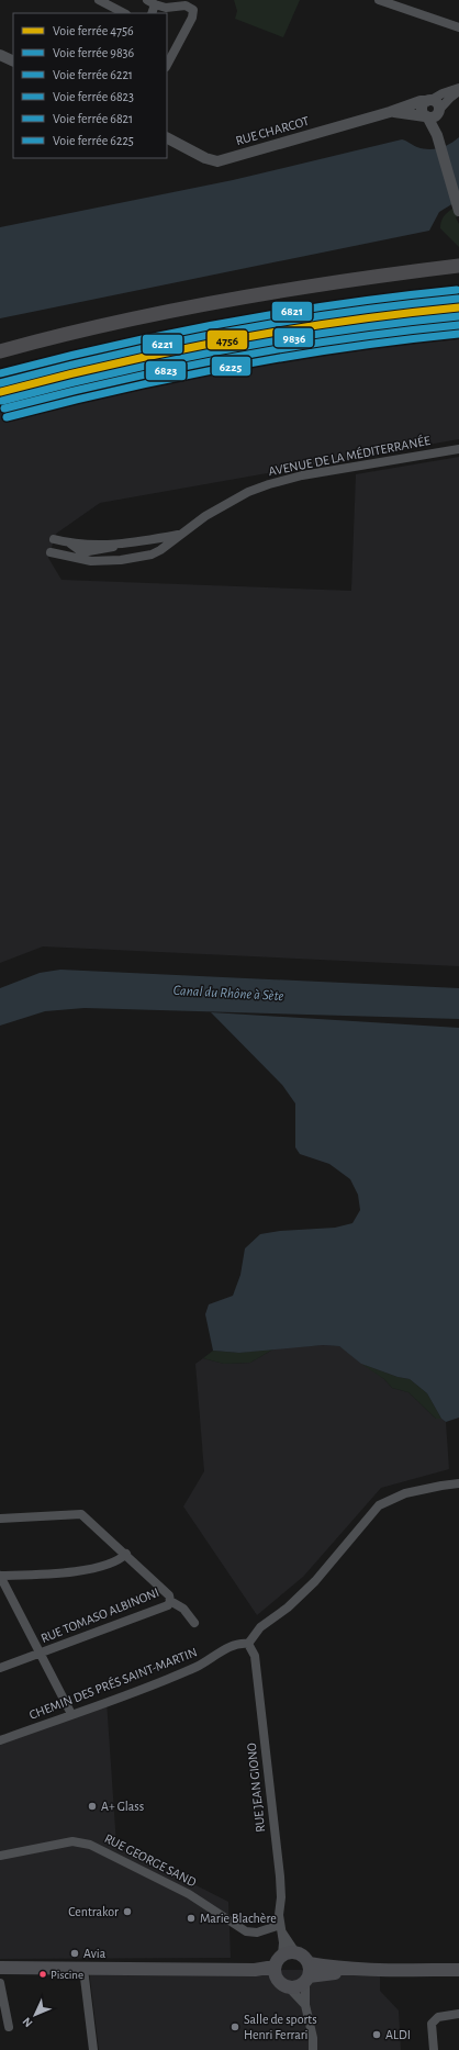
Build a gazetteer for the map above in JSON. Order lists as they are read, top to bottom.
{
  "streets": {
    "street": [
      "RUE CHARCOT",
      "AVENUE DE LA MÉDITERRANÉE",
      "RUE TOMASO ALBINONI",
      "CHEMIN DES PRÉS SAINT-MARTIN",
      "RUE JEAN GIONO",
      "RUE GEORGE SAND"
    ]
  },
  "crossings": [
    ["CHEMIN DES PRÉS SAINT-MARTIN", "RUE JEAN GIONO"],
    ["RUE JEAN GIONO", "RUE GEORGE SAND"]
  ],
  "water": ["Canal du Rhône à Sète"],
  "places": [
    "A+ Glass",
    "Centrakor",
    "Marie Blachère",
    "Avia",
    "Piscine",
    "Salle de sports Henri Ferrari",
    "ALDI"
  ],
  "lines": [
    "rail line 6821",
    "rail line 6221",
    "rail line 4756",
    "rail line 9836",
    "rail line 6823",
    "rail line 6225"
  ],
  "legend": [
    "Voie ferrée 4756",
    "Voie ferrée 9836",
    "Voie ferrée 6221",
    "Voie ferrée 6823",
    "Voie ferrée 6821",
    "Voie ferrée 6225"
  ],
  "north": "bottom left"
}
